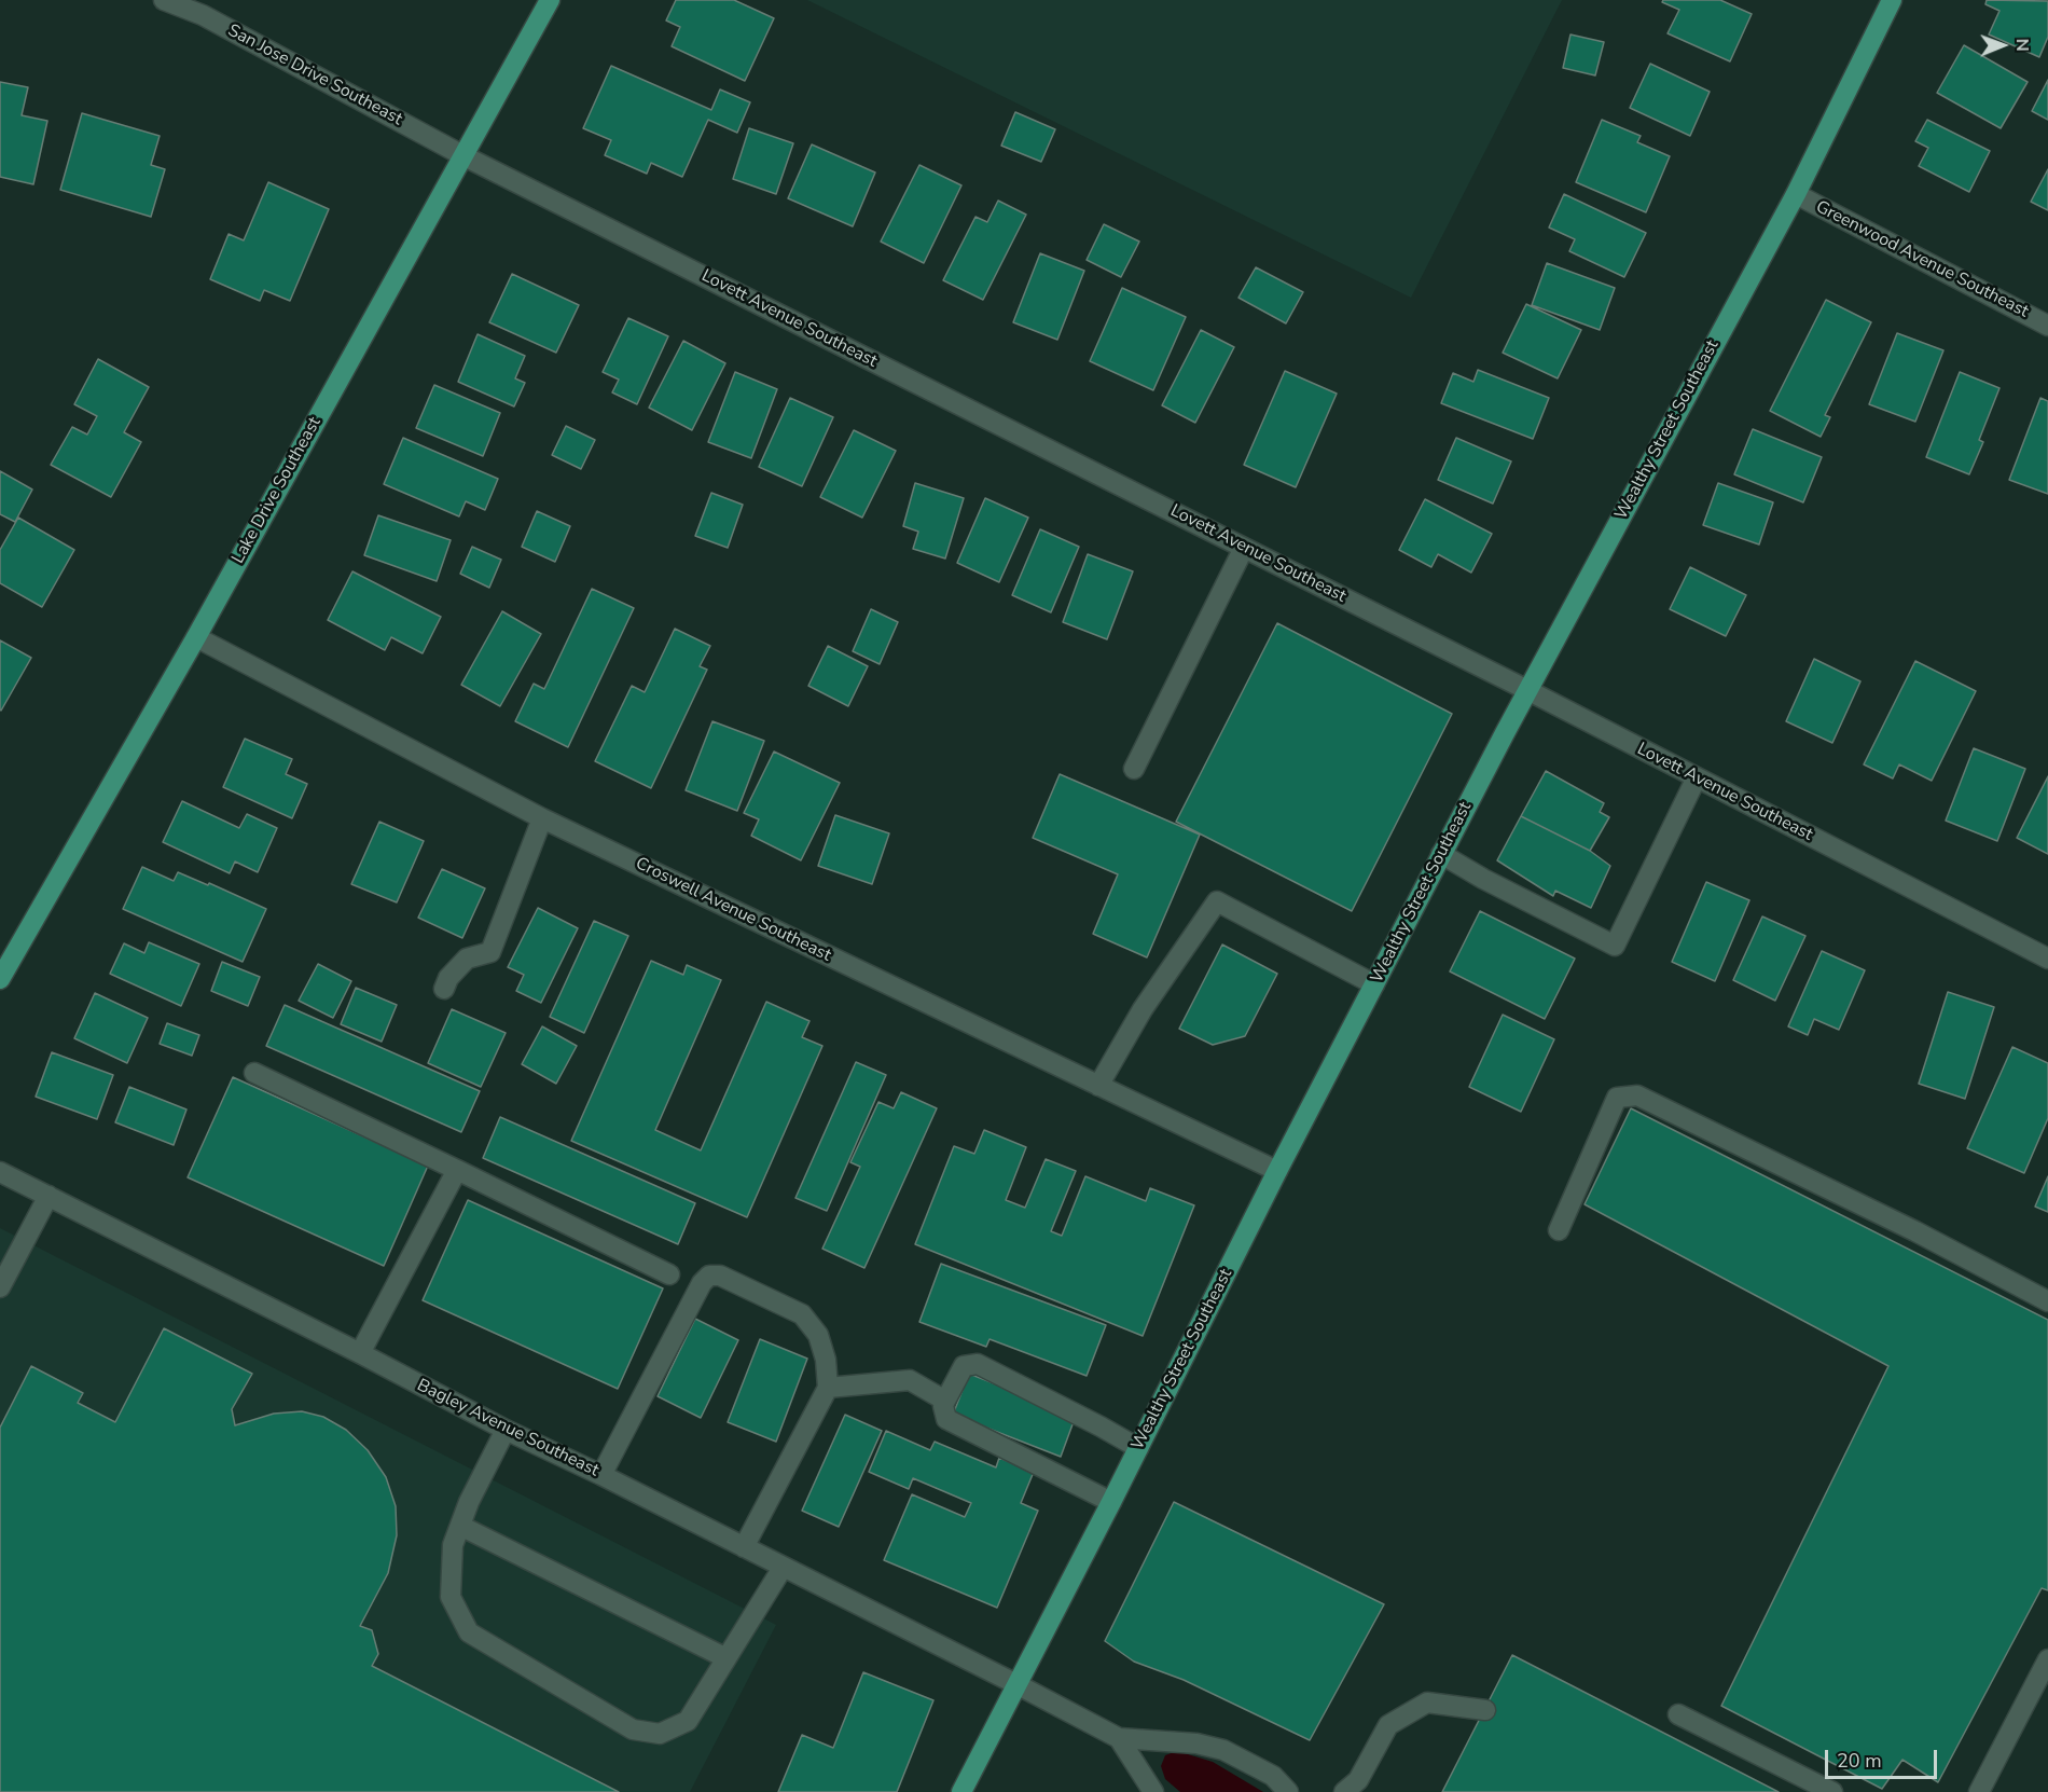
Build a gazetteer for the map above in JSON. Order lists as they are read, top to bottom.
{
  "streets": {
    "main road": ["Wealthy Street Southeast", "Lake Drive Southeast"],
    "street": [
      "San Jose Drive Southeast",
      "Greenwood Avenue Southeast",
      "Lovett Avenue Southeast",
      "Croswell Avenue Southeast",
      "Bagley Avenue Southeast"
    ]
  },
  "crossings": [
    ["San Jose Drive Southeast", "Lovett Avenue Southeast"],
    ["San Jose Drive Southeast", "Lake Drive Southeast"],
    ["Greenwood Avenue Southeast", "Wealthy Street Southeast"],
    ["Lovett Avenue Southeast", "Wealthy Street Southeast"],
    ["Lovett Avenue Southeast", "Lake Drive Southeast"],
    ["Wealthy Street Southeast", "Croswell Avenue Southeast"],
    ["Wealthy Street Southeast", "Bagley Avenue Southeast"],
    ["Lake Drive Southeast", "Croswell Avenue Southeast"]
  ],
  "scale_bar": "20 m",
  "north": "right"
}
